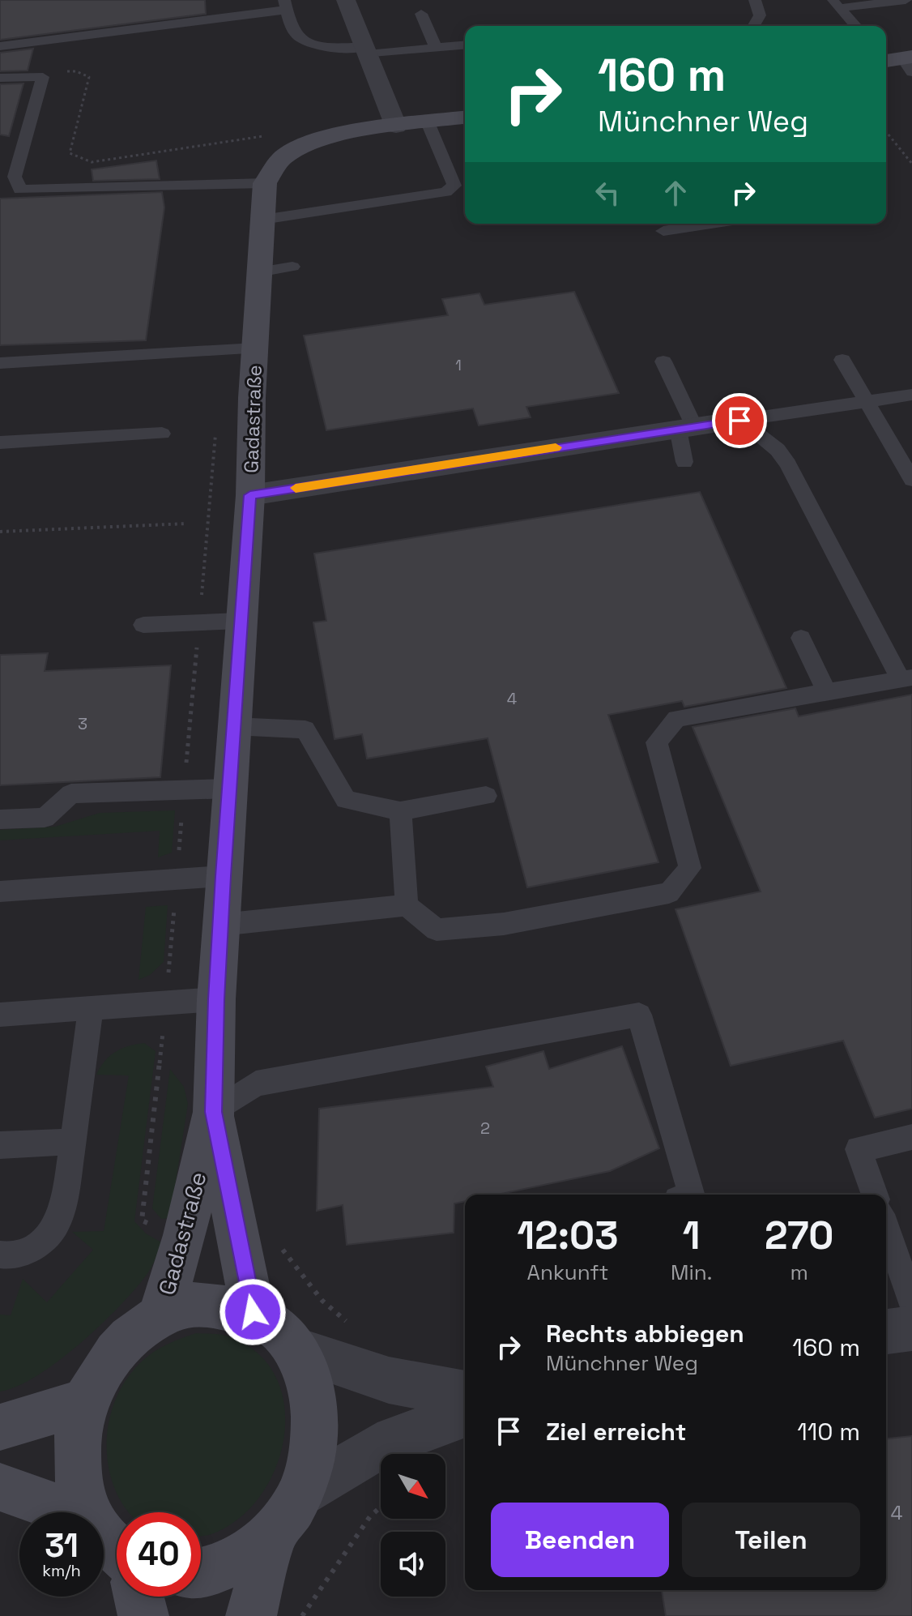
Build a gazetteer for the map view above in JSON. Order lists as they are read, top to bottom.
{
  "streets": {
    "street": ["Gadastraße"]
  },
  "house_numbers": [
    "1",
    "4",
    "3",
    "2",
    "4"
  ],
  "north": "bottom right",
  "page": {
    "turn": ["160 m", "Münchner Weg"],
    "eta": [
      "12:03",
      "Ankunft",
      "1",
      "Min.",
      "270",
      "m"
    ],
    "list": [
      {
        "name": "Rechts abbiegen",
        "note": "Münchner Weg",
        "value": "160 m"
      },
      {
        "name": "Ziel erreicht",
        "value": "110 m"
      }
    ],
    "buttons": ["Beenden", "Teilen"],
    "speed": "31 km/h",
    "limit": "40"
  }
}
